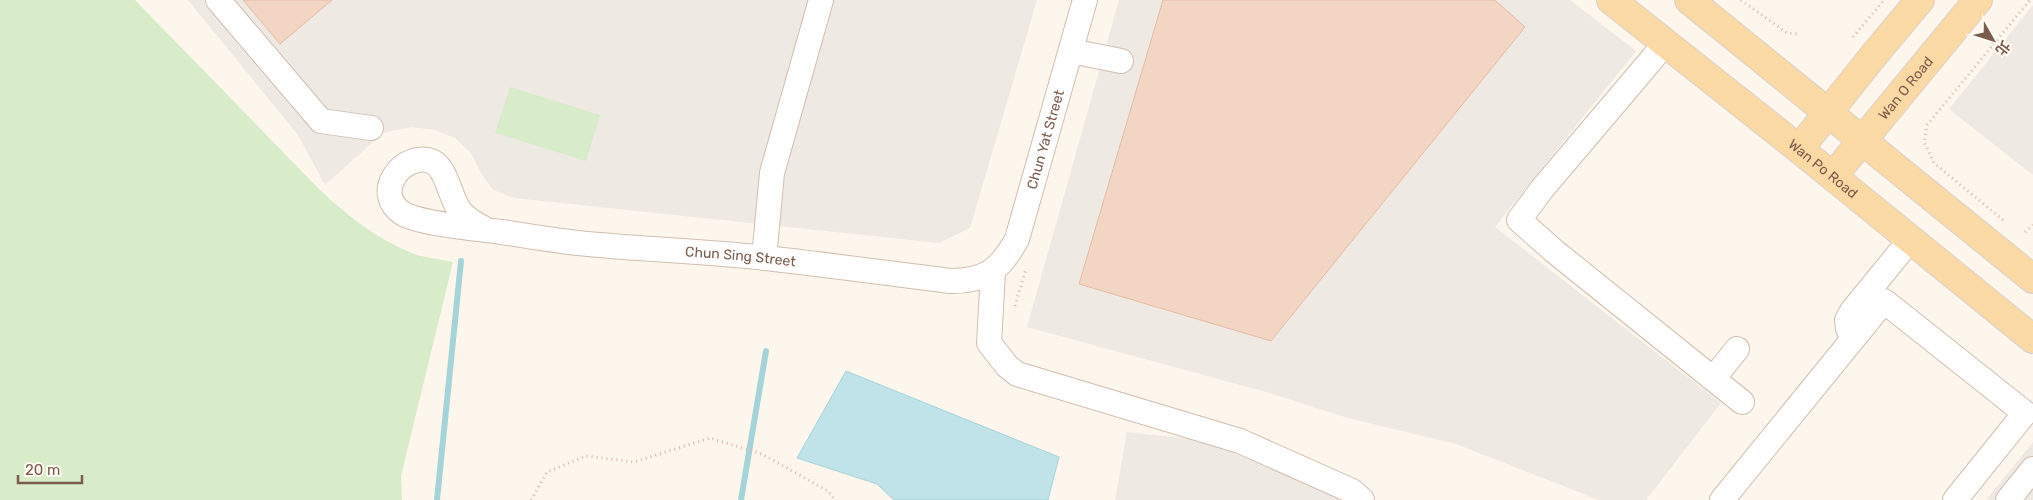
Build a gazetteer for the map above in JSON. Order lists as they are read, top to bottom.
{
  "streets": {
    "main road": ["Wan O Road", "Wan Po Road"],
    "street": ["Chun Yat Street", "Chun Sing Street"]
  },
  "crossings": [
    ["Wan O Road", "Wan Po Road"],
    ["Chun Yat Street", "Chun Sing Street"]
  ],
  "scale_bar": "20 m",
  "north": "bottom right"
}
